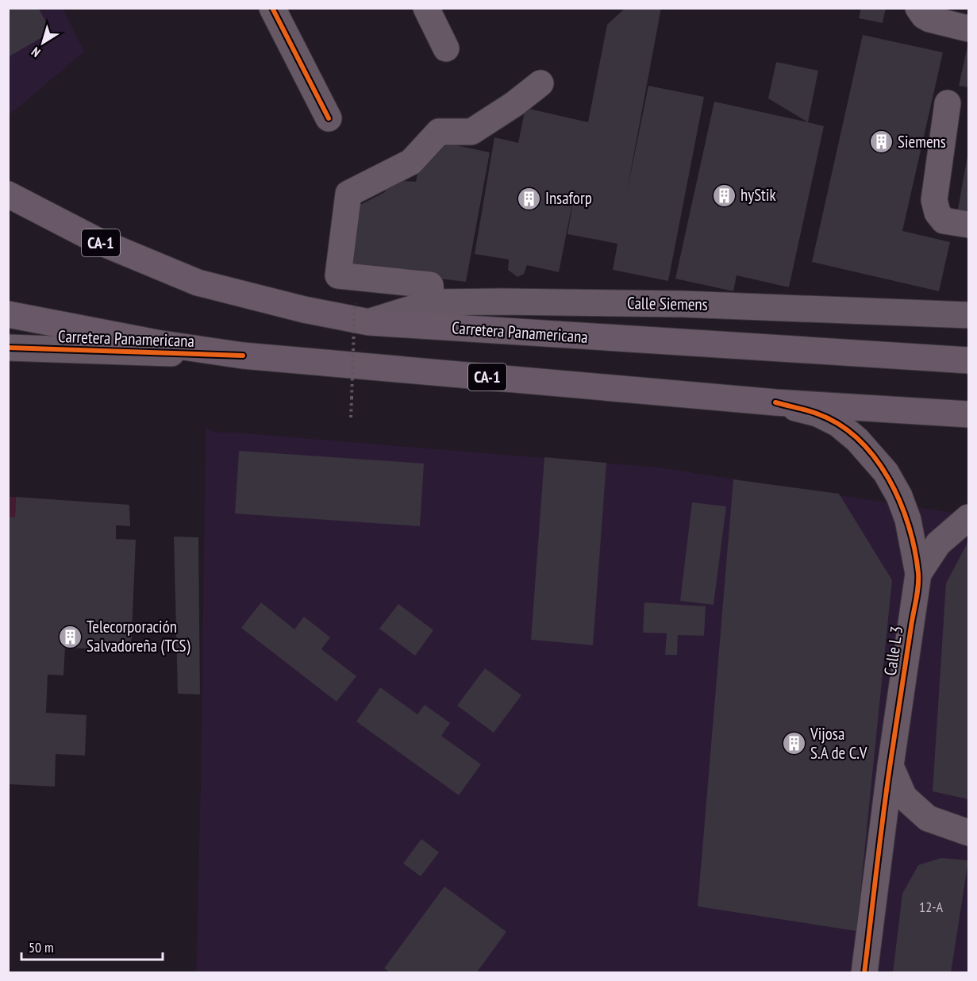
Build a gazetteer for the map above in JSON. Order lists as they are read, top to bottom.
{
  "streets": {
    "main road": ["CA-1", "Carretera Panamericana"],
    "street": ["Calle Siemens", "Calle L 3"]
  },
  "crossings": [
    ["Calle Siemens", "Carretera Panamericana"],
    ["Carretera Panamericana", "Calle L 3"]
  ],
  "places": {
    "building": [
      "Siemens",
      "hyStik",
      "Insaforp",
      "Telecorporación Salvadoreña (TCS)",
      "Vijosa S.A de C.V"
    ]
  },
  "house_numbers": ["12-A"],
  "scale_bar": "50 m",
  "north": "bottom left"
}
